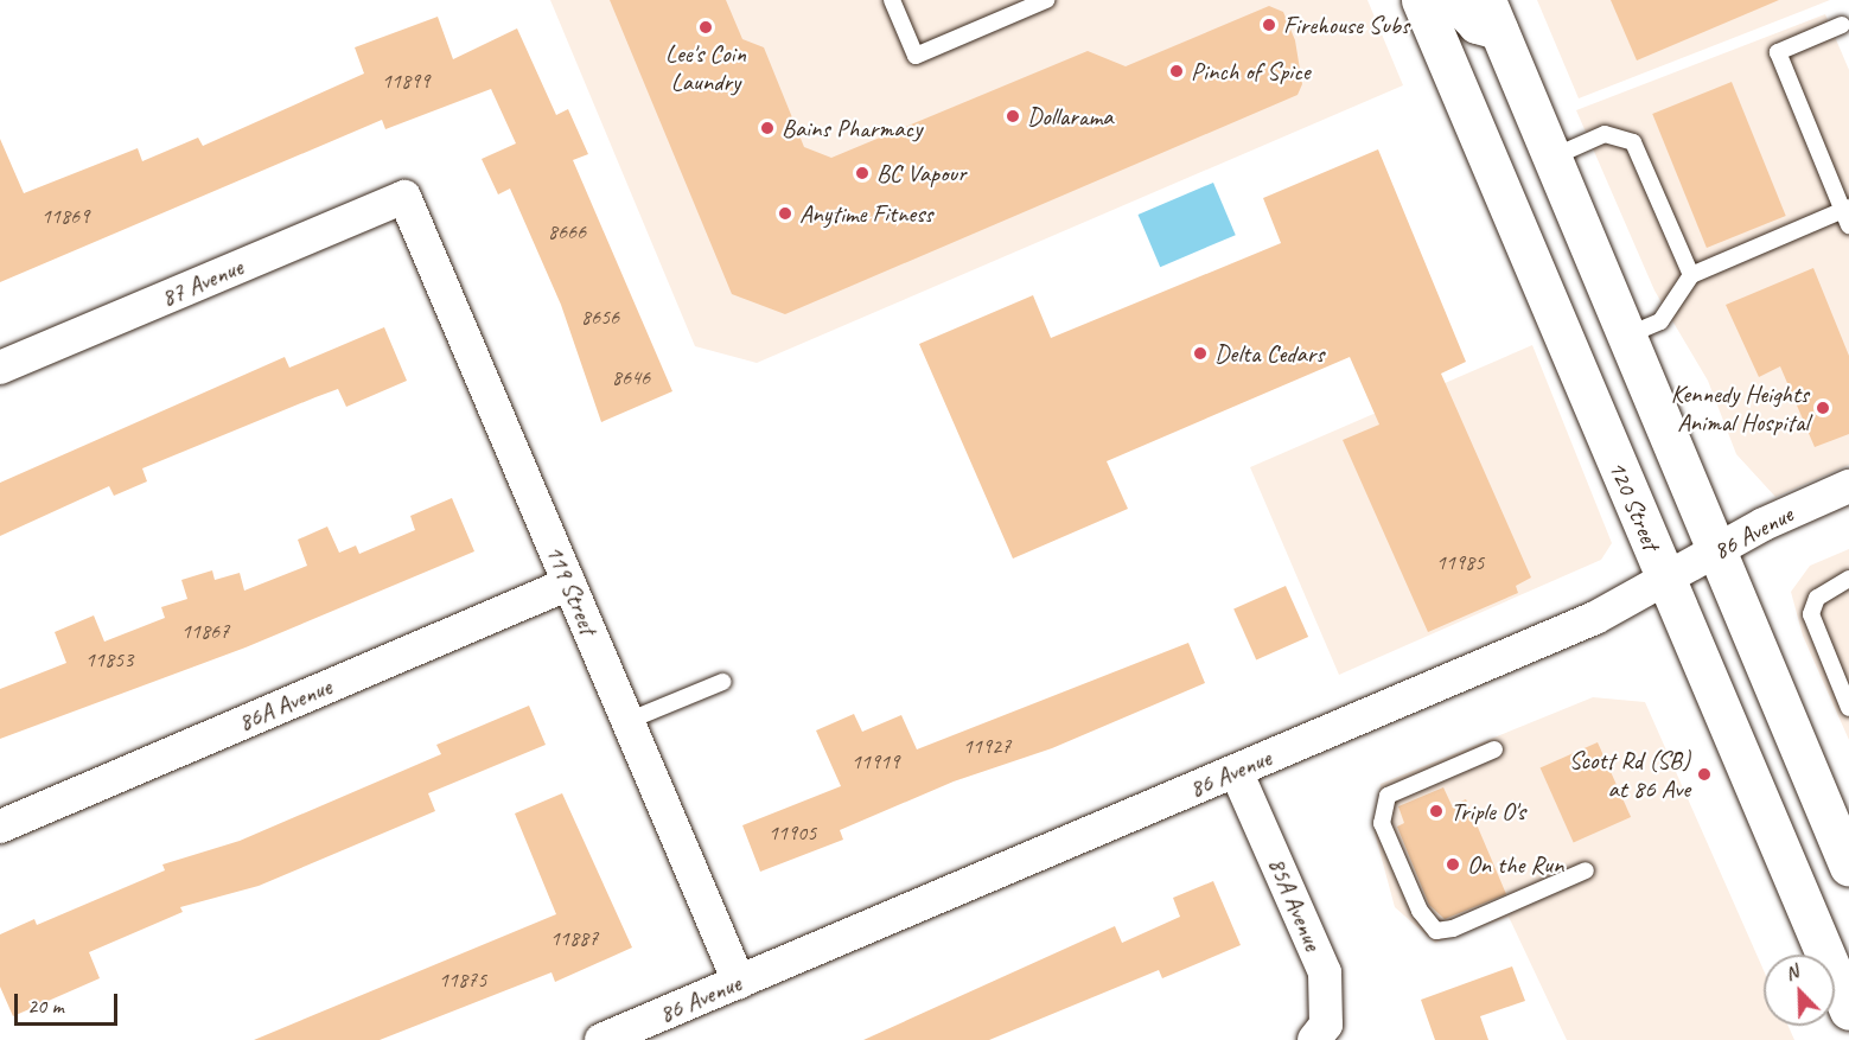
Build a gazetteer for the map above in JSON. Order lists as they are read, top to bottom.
{
  "streets": {
    "main road": ["120 Street"],
    "street": [
      "87 Avenue",
      "86 Avenue",
      "119 Street",
      "86A Avenue",
      "85A Avenue"
    ]
  },
  "crossings": [
    ["87 Avenue", "119 Street"],
    ["120 Street", "86 Avenue"],
    ["86 Avenue", "119 Street"],
    ["86 Avenue", "85A Avenue"],
    ["119 Street", "86A Avenue"]
  ],
  "places": [
    "Firehouse Subs",
    "Lee's Coin Laundry",
    "Pinch of Spice",
    "Dollarama",
    "Bains Pharmacy",
    "BC Vapour",
    "Anytime Fitness",
    "Delta Cedars",
    "Kennedy Heights Animal Hospital",
    "Scott Rd (SB) at 86 Ave",
    "Triple O's",
    "On the Run"
  ],
  "house_numbers": [
    "11899",
    "11869",
    "8666",
    "8656",
    "8646",
    "11985",
    "11867",
    "11853",
    "11927",
    "11919",
    "11905",
    "11887",
    "11875"
  ],
  "scale_bar": "20 m",
  "north": "top left"
}
